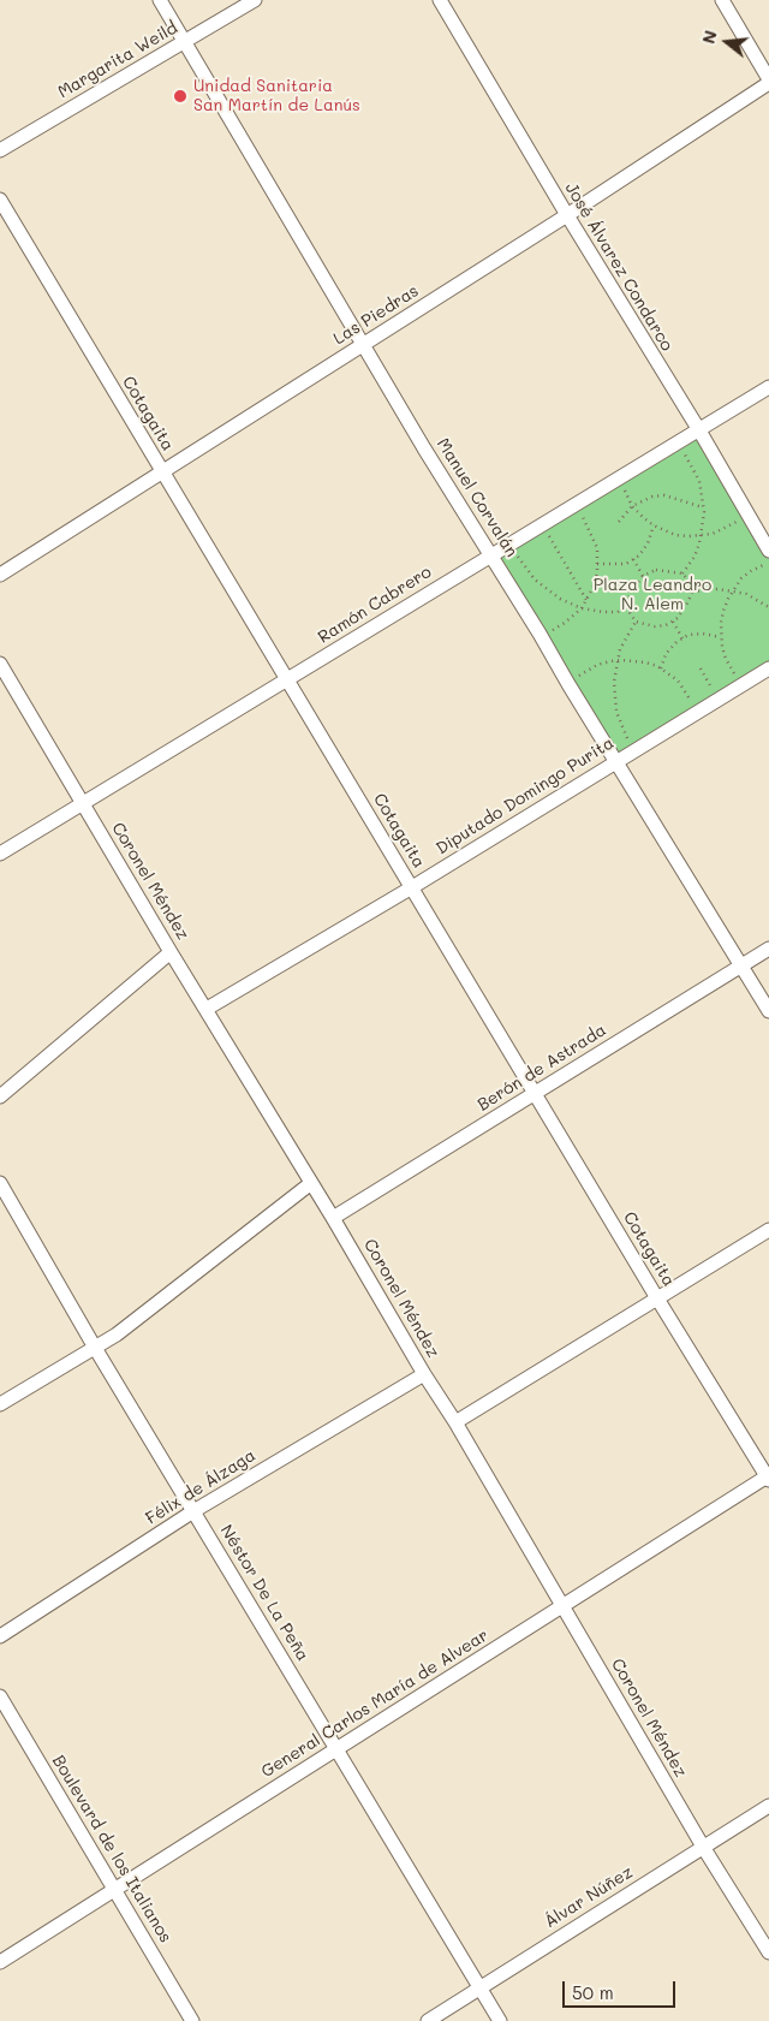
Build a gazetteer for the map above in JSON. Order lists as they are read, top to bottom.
{
  "streets": {
    "street": [
      "Margarita Weild",
      "José Álvarez Condarco",
      "Las Piedras",
      "Cotagaita",
      "Manuel Corvalán",
      "Ramón Cabrero",
      "Diputado Domingo Purita",
      "Coronel Méndez",
      "Berón de Astrada",
      "Félix de Álzaga",
      "Néstor De La Peña",
      "General Carlos María de Alvear",
      "Boulevard de los Italianos",
      "Álvar Núñez"
    ]
  },
  "crossings": [
    ["Margarita Weild", "Manuel Corvalán"],
    ["José Álvarez Condarco", "Las Piedras"],
    ["José Álvarez Condarco", "Ramón Cabrero"],
    ["Las Piedras", "Cotagaita"],
    ["Las Piedras", "Manuel Corvalán"],
    ["Cotagaita", "Ramón Cabrero"],
    ["Cotagaita", "Diputado Domingo Purita"],
    ["Cotagaita", "Berón de Astrada"],
    ["Cotagaita", "General Carlos María de Alvear"],
    ["Manuel Corvalán", "Ramón Cabrero"],
    ["Manuel Corvalán", "Diputado Domingo Purita"],
    ["Manuel Corvalán", "Berón de Astrada"],
    ["Ramón Cabrero", "Coronel Méndez"],
    ["Diputado Domingo Purita", "Coronel Méndez"],
    ["Coronel Méndez", "Berón de Astrada"],
    ["Coronel Méndez", "Félix de Álzaga"],
    ["Coronel Méndez", "General Carlos María de Alvear"],
    ["Coronel Méndez", "Álvar Núñez"],
    ["Félix de Álzaga", "Néstor De La Peña"],
    ["Néstor De La Peña", "General Carlos María de Alvear"],
    ["Néstor De La Peña", "Álvar Núñez"],
    ["General Carlos María de Alvear", "Boulevard de los Italianos"]
  ],
  "parks": ["Plaza Leandro N. Alem"],
  "places": ["Unidad Sanitaria San Martín de Lanús"],
  "scale_bar": "50 m",
  "north": "left"
}
